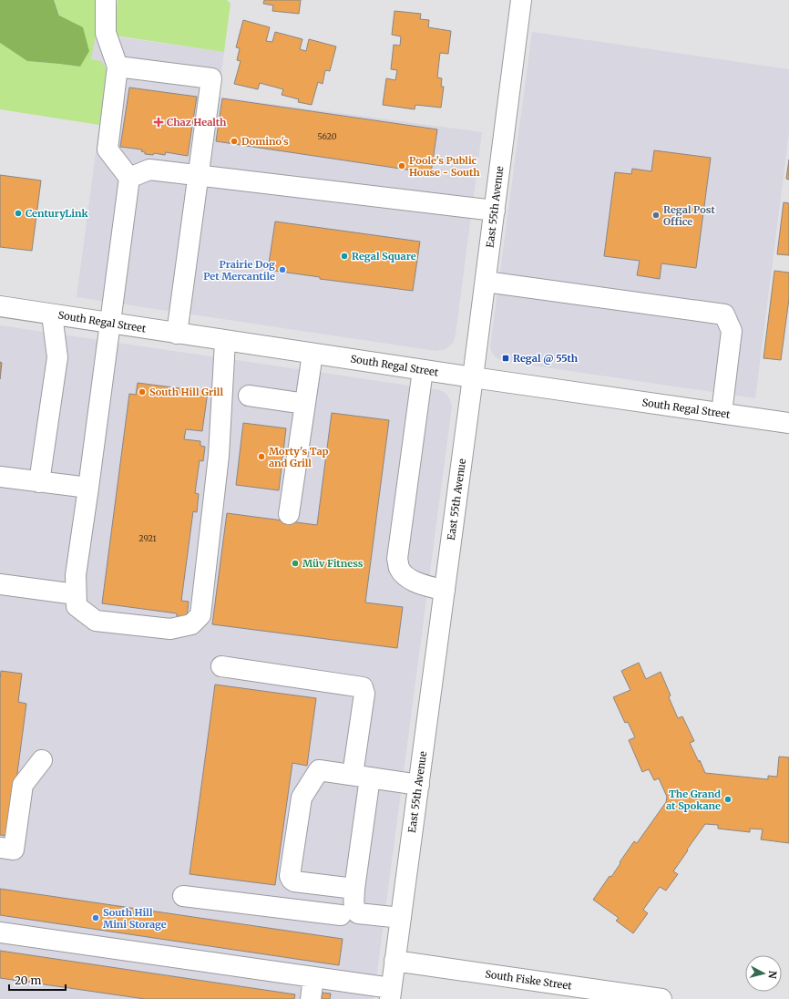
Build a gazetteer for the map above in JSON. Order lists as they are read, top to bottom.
{
  "streets": {
    "street": ["East 55th Avenue", "South Regal Street", "South Fiske Street"]
  },
  "crossings": [
    ["East 55th Avenue", "South Regal Street"],
    ["East 55th Avenue", "South Fiske Street"]
  ],
  "places": {
    "health": ["Chaz Health"],
    "other": [
      "Domino's",
      "Poole's Public House - South",
      "CenturyLink",
      "Regal Post Office",
      "Regal Square",
      "Prairie Dog Pet Mercantile",
      "South Hill Grill",
      "Morty's Tap and Grill",
      "Müv Fitness",
      "The Grand at Spokane",
      "South Hill Mini Storage"
    ],
    "transit": ["Regal @ 55th"]
  },
  "house_numbers": ["5620", "2921"],
  "scale_bar": "20 m",
  "north": "right"
}
